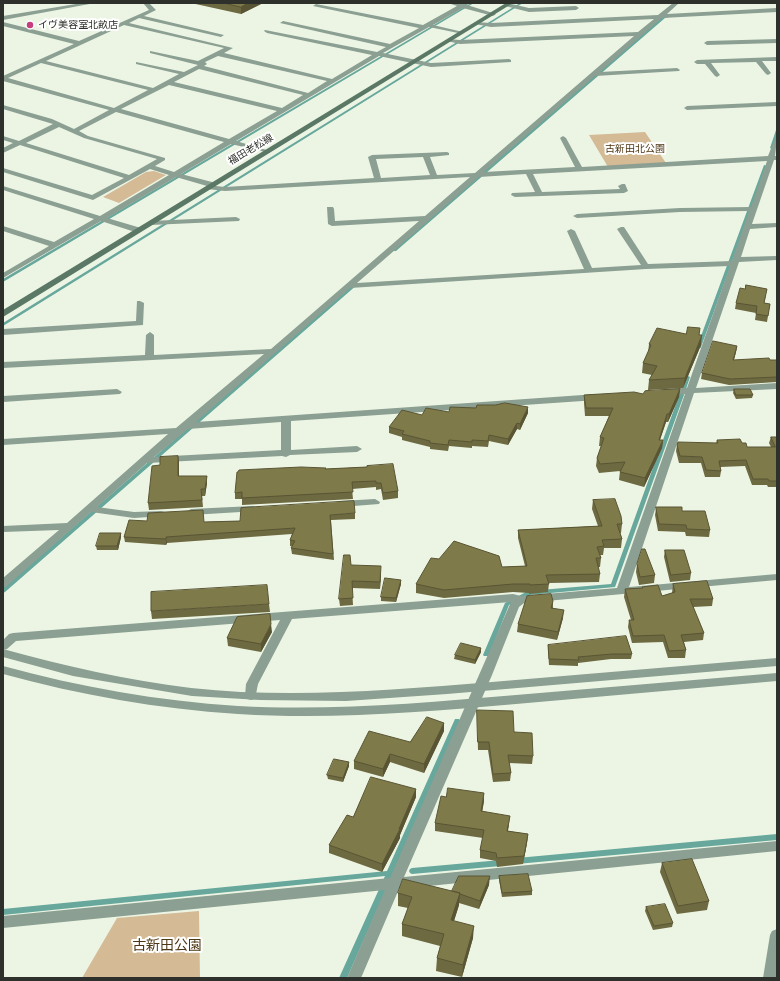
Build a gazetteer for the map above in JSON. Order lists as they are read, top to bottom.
{
  "streets": {
    "main road": ["福田老松線"]
  },
  "parks": ["古新田北公園", "古新田公園"],
  "places": ["イヴ美容室北畝店"]
}
